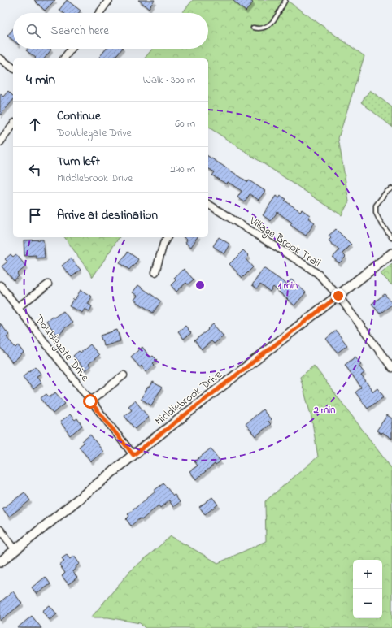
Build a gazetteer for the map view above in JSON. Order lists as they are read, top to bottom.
{
  "streets": {
    "street": ["Village Brook Trail", "Doublegate Drive", "Middlebrook Drive"]
  },
  "crossings": [
    ["Village Brook Trail", "Middlebrook Drive"],
    ["Doublegate Drive", "Middlebrook Drive"]
  ],
  "page": {
    "search": "Search here",
    "heading": ["4 min", "Walk · 300 m"],
    "list": [
      ["Continue", "Doublegate Drive", "60 m"],
      ["Turn left", "Middlebrook Drive", "240 m"],
      "Arrive at destination"
    ],
    "map_buttons": ["+", "−"]
  },
  "rings": ["1 min", "2 min"]
}
